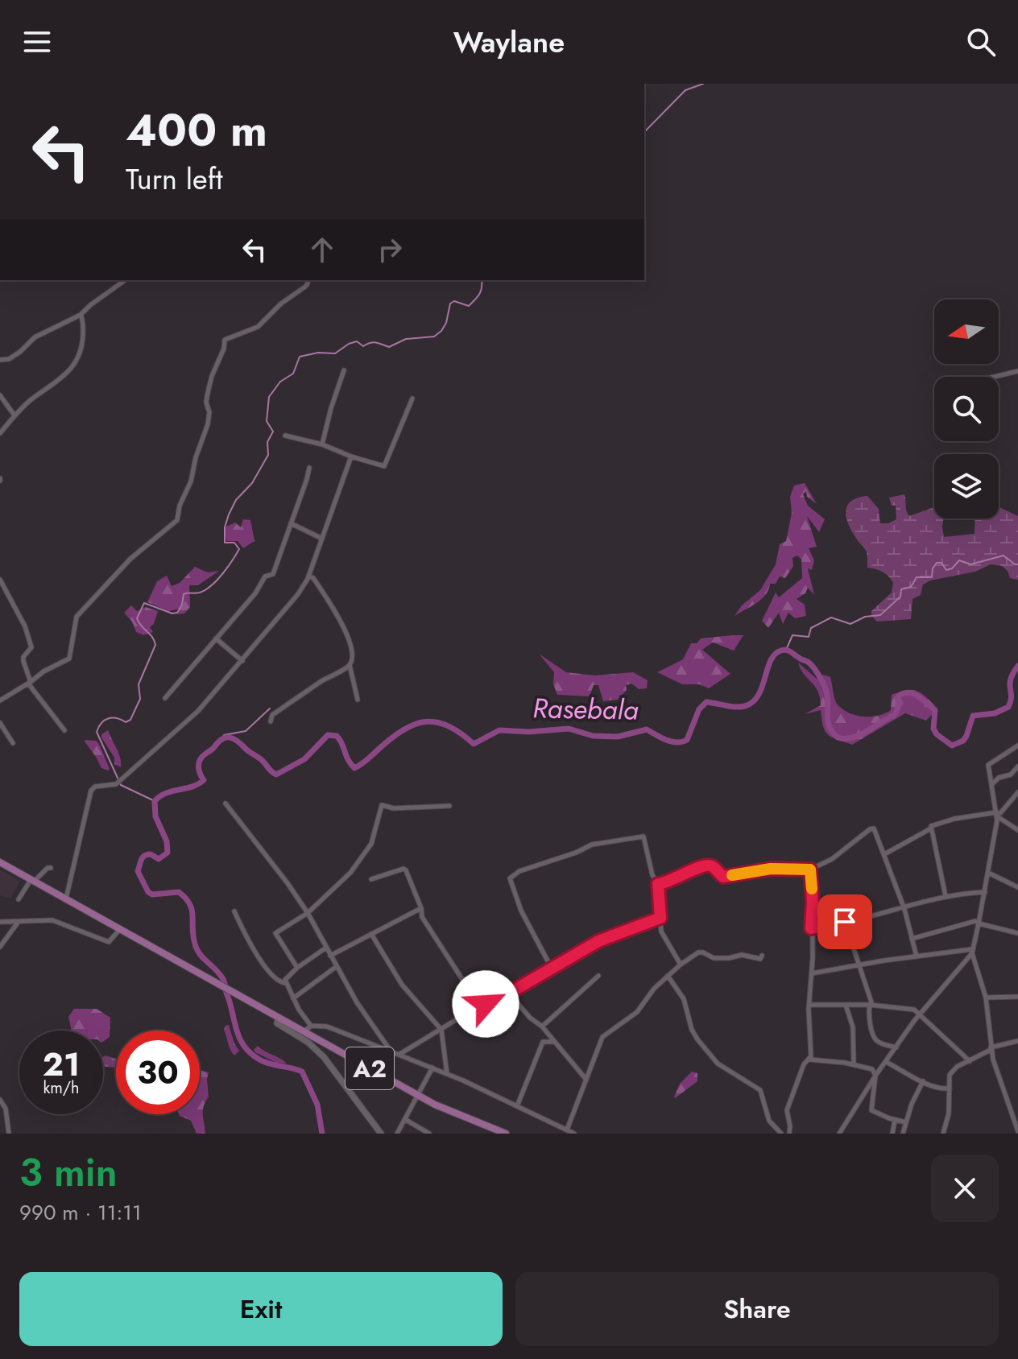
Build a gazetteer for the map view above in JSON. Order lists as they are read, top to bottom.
{
  "streets": {
    "main road": ["A2"]
  },
  "water": ["Rasebala"],
  "north": "left",
  "page": {
    "header": "Waylane",
    "turn": ["400 m", "Turn left"],
    "speed": "21 km/h",
    "limit": "30",
    "heading": ["3 min", "990 m · 11:11"],
    "buttons": ["Exit", "Share"]
  }
}
